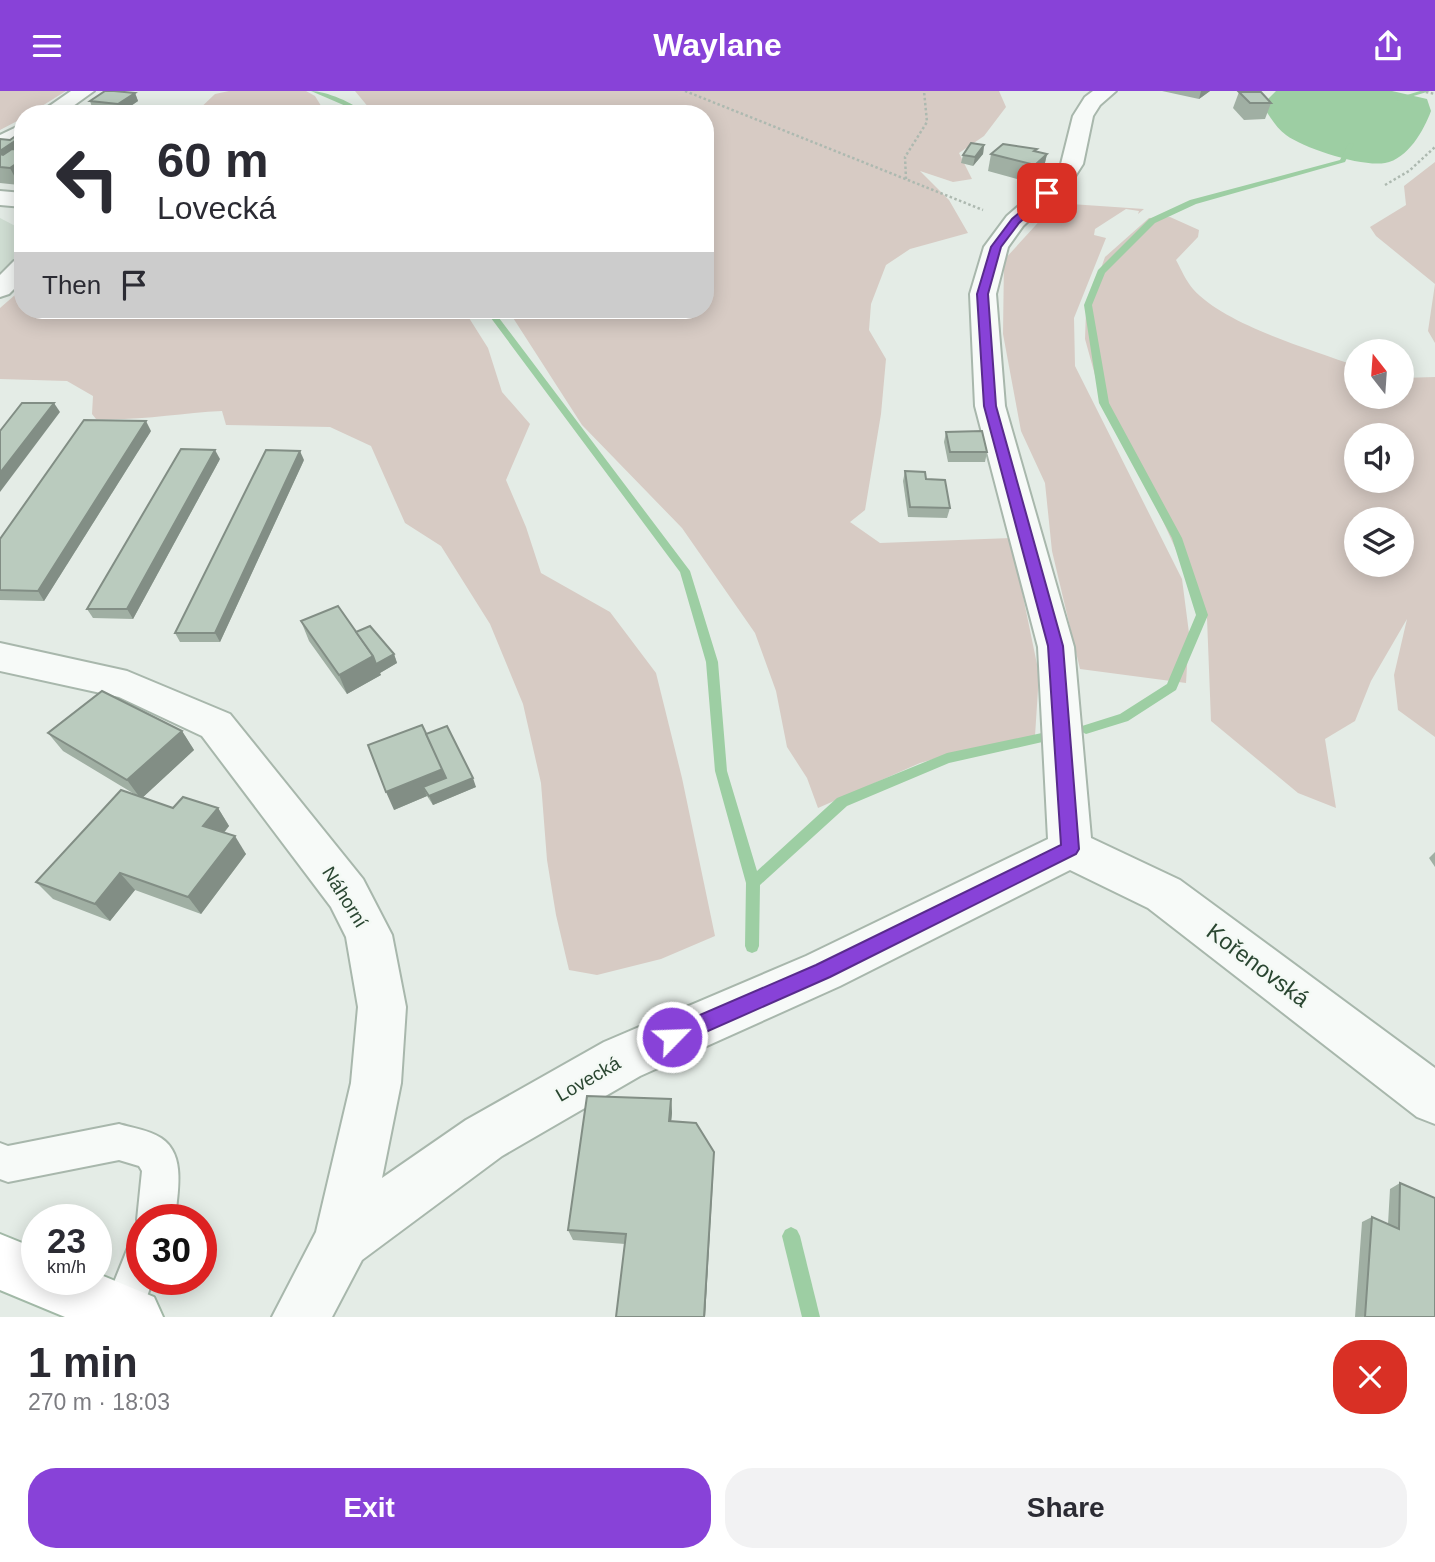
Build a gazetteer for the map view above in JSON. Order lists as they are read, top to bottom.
{
  "streets": {
    "street": ["Náhorní", "Kořenovská", "Lovecká"]
  },
  "crossings": [
    ["Náhorní", "Lovecká"],
    ["Kořenovská", "Lovecká"]
  ],
  "north": "top",
  "page": {
    "header": "Waylane",
    "turn": ["60 m", "Lovecká"],
    "then": "Then",
    "speed": "23 km/h",
    "limit": "30",
    "heading": ["1 min", "270 m · 18:03"],
    "buttons": ["Exit", "Share"]
  }
}
